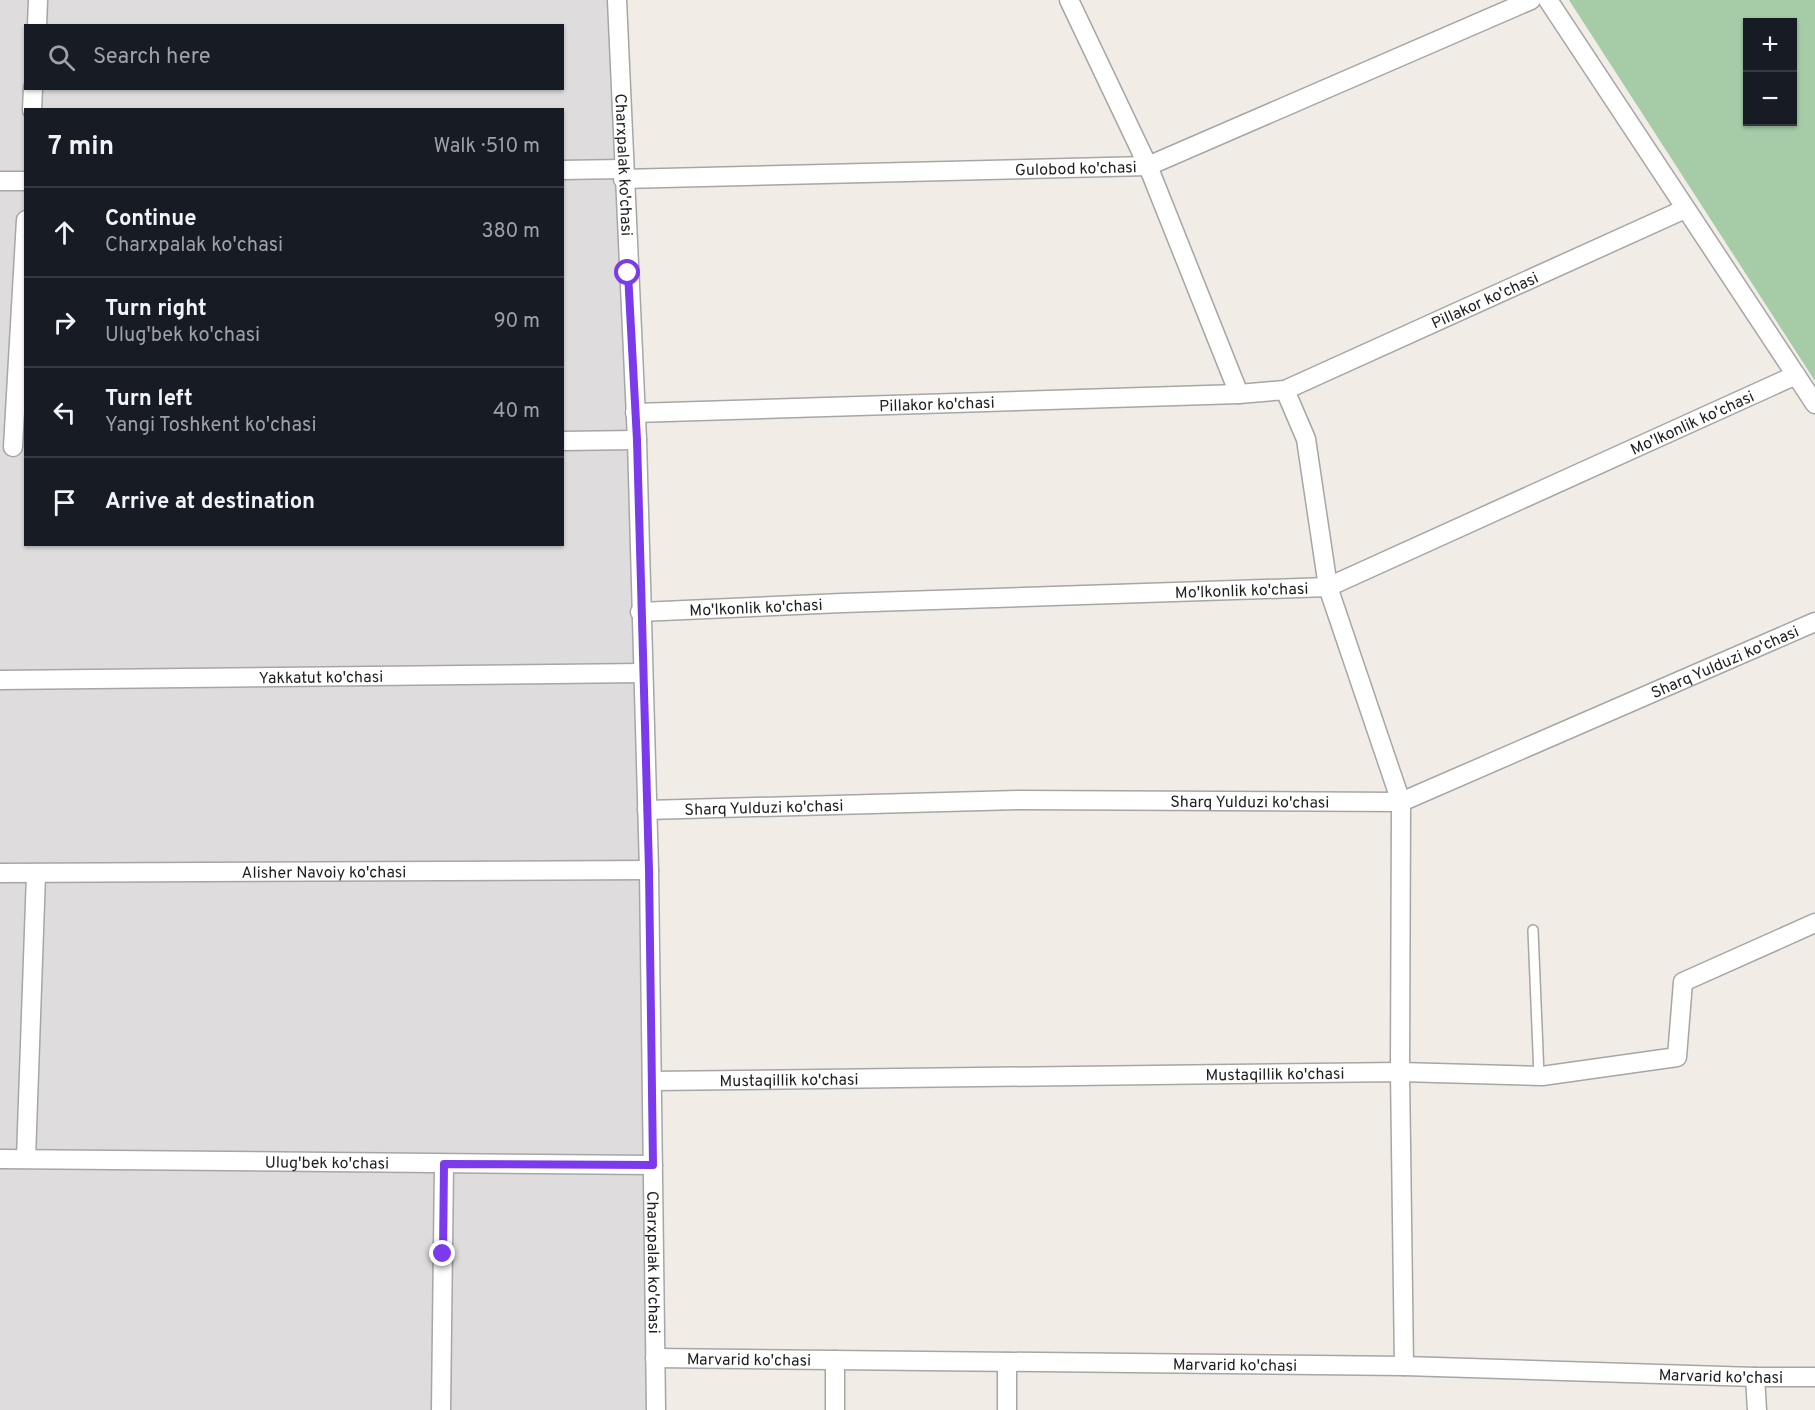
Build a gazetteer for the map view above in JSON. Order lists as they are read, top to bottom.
{
  "streets": {
    "street": [
      "Charxpalak ko'chasi",
      "Gulobod ko'chasi",
      "Pillakor ko'chasi",
      "Mo'lkonlik ko'chasi",
      "Sharq Yulduzi ko'chasi",
      "Yakkatut ko'chasi",
      "Alisher Navoiy ko'chasi",
      "Mustaqillik ko'chasi",
      "Ulug'bek ko'chasi",
      "Marvarid ko'chasi"
    ]
  },
  "crossings": [
    ["Charxpalak ko'chasi", "Gulobod ko'chasi"],
    ["Charxpalak ko'chasi", "Pillakor ko'chasi"],
    ["Charxpalak ko'chasi", "Mo'lkonlik ko'chasi"],
    ["Charxpalak ko'chasi", "Sharq Yulduzi ko'chasi"],
    ["Charxpalak ko'chasi", "Yakkatut ko'chasi"],
    ["Charxpalak ko'chasi", "Alisher Navoiy ko'chasi"],
    ["Charxpalak ko'chasi", "Mustaqillik ko'chasi"],
    ["Charxpalak ko'chasi", "Ulug'bek ko'chasi"],
    ["Charxpalak ko'chasi", "Marvarid ko'chasi"]
  ],
  "page": {
    "map_buttons": ["+", "−"],
    "search": "Search here",
    "heading": ["7 min", "Walk · 510 m"],
    "list": [
      ["Continue", "Charxpalak ko'chasi", "380 m"],
      ["Turn right", "Ulug'bek ko'chasi", "90 m"],
      ["Turn left", "Yangi Toshkent ko'chasi", "40 m"],
      "Arrive at destination"
    ]
  }
}
